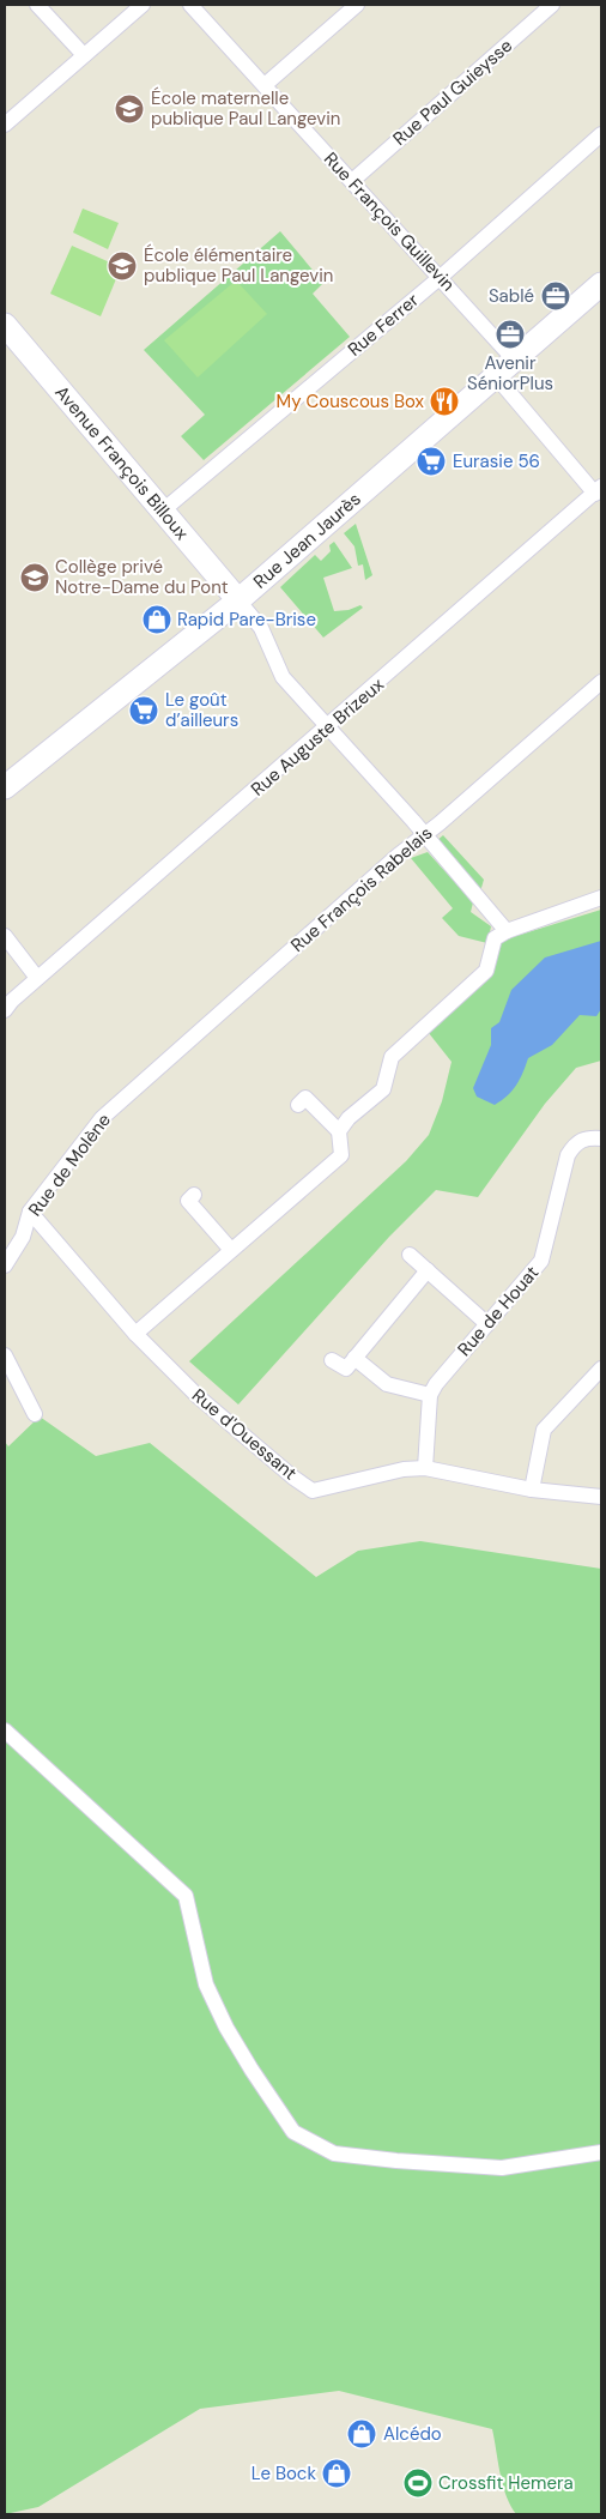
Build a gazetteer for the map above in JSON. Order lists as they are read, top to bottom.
{
  "streets": {
    "main road": ["Avenue François Billoux", "Rue Jean Jaurès"],
    "street": [
      "Rue Paul Guieysse",
      "Rue François Guillevin",
      "Rue Ferrer",
      "Rue Auguste Brizeux",
      "Rue François Rabelais",
      "Rue de Molène",
      "Rue de Houat",
      "Rue d'Ouessant"
    ]
  },
  "crossings": [
    ["Rue Paul Guieysse", "Rue François Guillevin"],
    ["Rue François Guillevin", "Rue Ferrer"],
    ["Rue François Guillevin", "Rue Jean Jaurès"],
    ["Rue Ferrer", "Avenue François Billoux"],
    ["Avenue François Billoux", "Rue Jean Jaurès"],
    ["Rue François Rabelais", "Rue de Molène"],
    ["Rue de Molène", "Rue d'Ouessant"]
  ],
  "places": {
    "school or university": ["École maternelle publique Paul Langevin", "École élémentaire publique Paul Langevin", "Collège privé Notre-Dame du Pont"],
    "office": ["Sablé", "Avenir SéniorPlus"],
    "restaurant": ["My Couscous Box"],
    "supermarket": ["Eurasie 56", "Le goût d’ailleurs"],
    "shop": ["Rapid Pare-Brise", "Alcédo", "Le Bock"],
    "sports": ["Crossfit Hemera"]
  }
}
